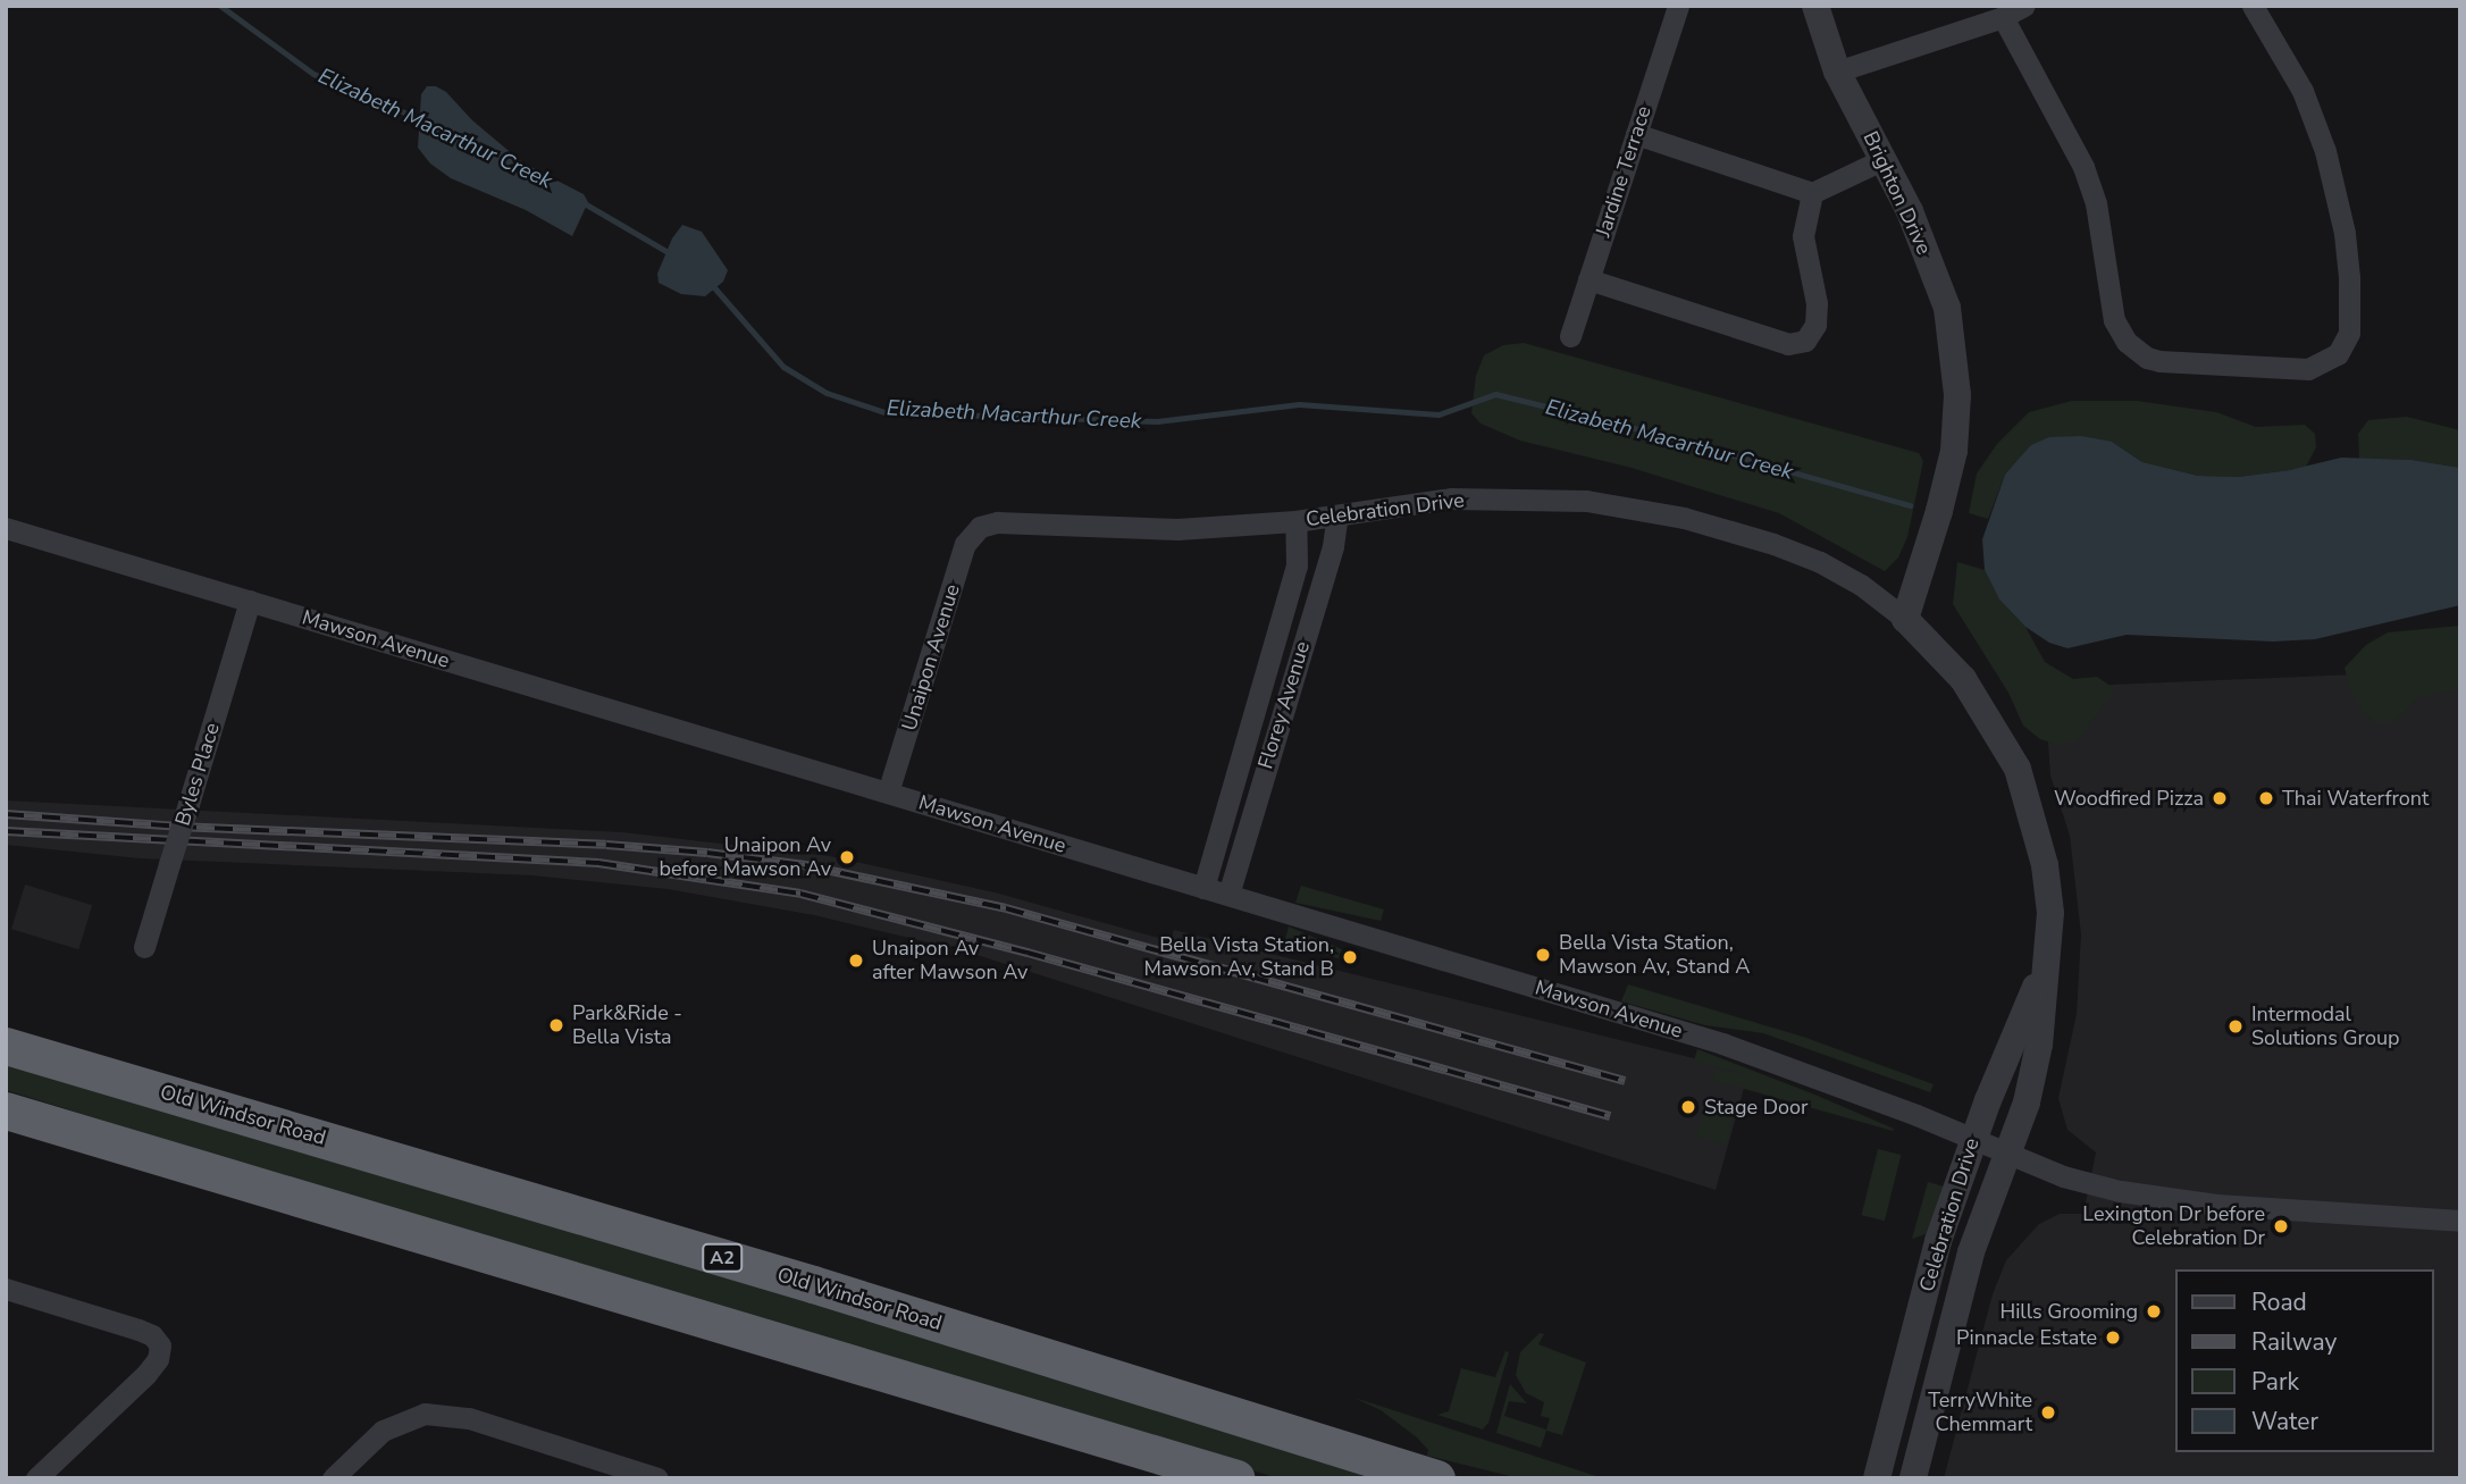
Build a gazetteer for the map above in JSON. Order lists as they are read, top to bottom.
{
  "streets": {
    "highway": ["Old Windsor Road", "A2"],
    "street": [
      "Jardine Terrace",
      "Brighton Drive",
      "Celebration Drive",
      "Mawson Avenue",
      "Unaipon Avenue",
      "Florey Avenue",
      "Byles Place"
    ]
  },
  "crossings": [
    ["Brighton Drive", "Celebration Drive"],
    ["Celebration Drive", "Mawson Avenue"],
    ["Celebration Drive", "Unaipon Avenue"],
    ["Celebration Drive", "Florey Avenue"],
    ["Mawson Avenue", "Unaipon Avenue"],
    ["Mawson Avenue", "Florey Avenue"],
    ["Mawson Avenue", "Byles Place"]
  ],
  "water": ["Elizabeth Macarthur Creek"],
  "places": [
    "Woodfired Pizza",
    "Thai Waterfront",
    "Unaipon Av before Mawson Av",
    "Bella Vista Station, Mawson Av, Stand A",
    "Bella Vista Station, Mawson Av, Stand B",
    "Unaipon Av after Mawson Av",
    "Park&Ride - Bella Vista",
    "Intermodal Solutions Group",
    "Stage Door",
    "Lexington Dr before Celebration Dr",
    "Hills Grooming",
    "Pinnacle Estate",
    "TerryWhite Chemmart"
  ],
  "legend": [
    "Road",
    "Railway",
    "Park",
    "Water"
  ]
}
